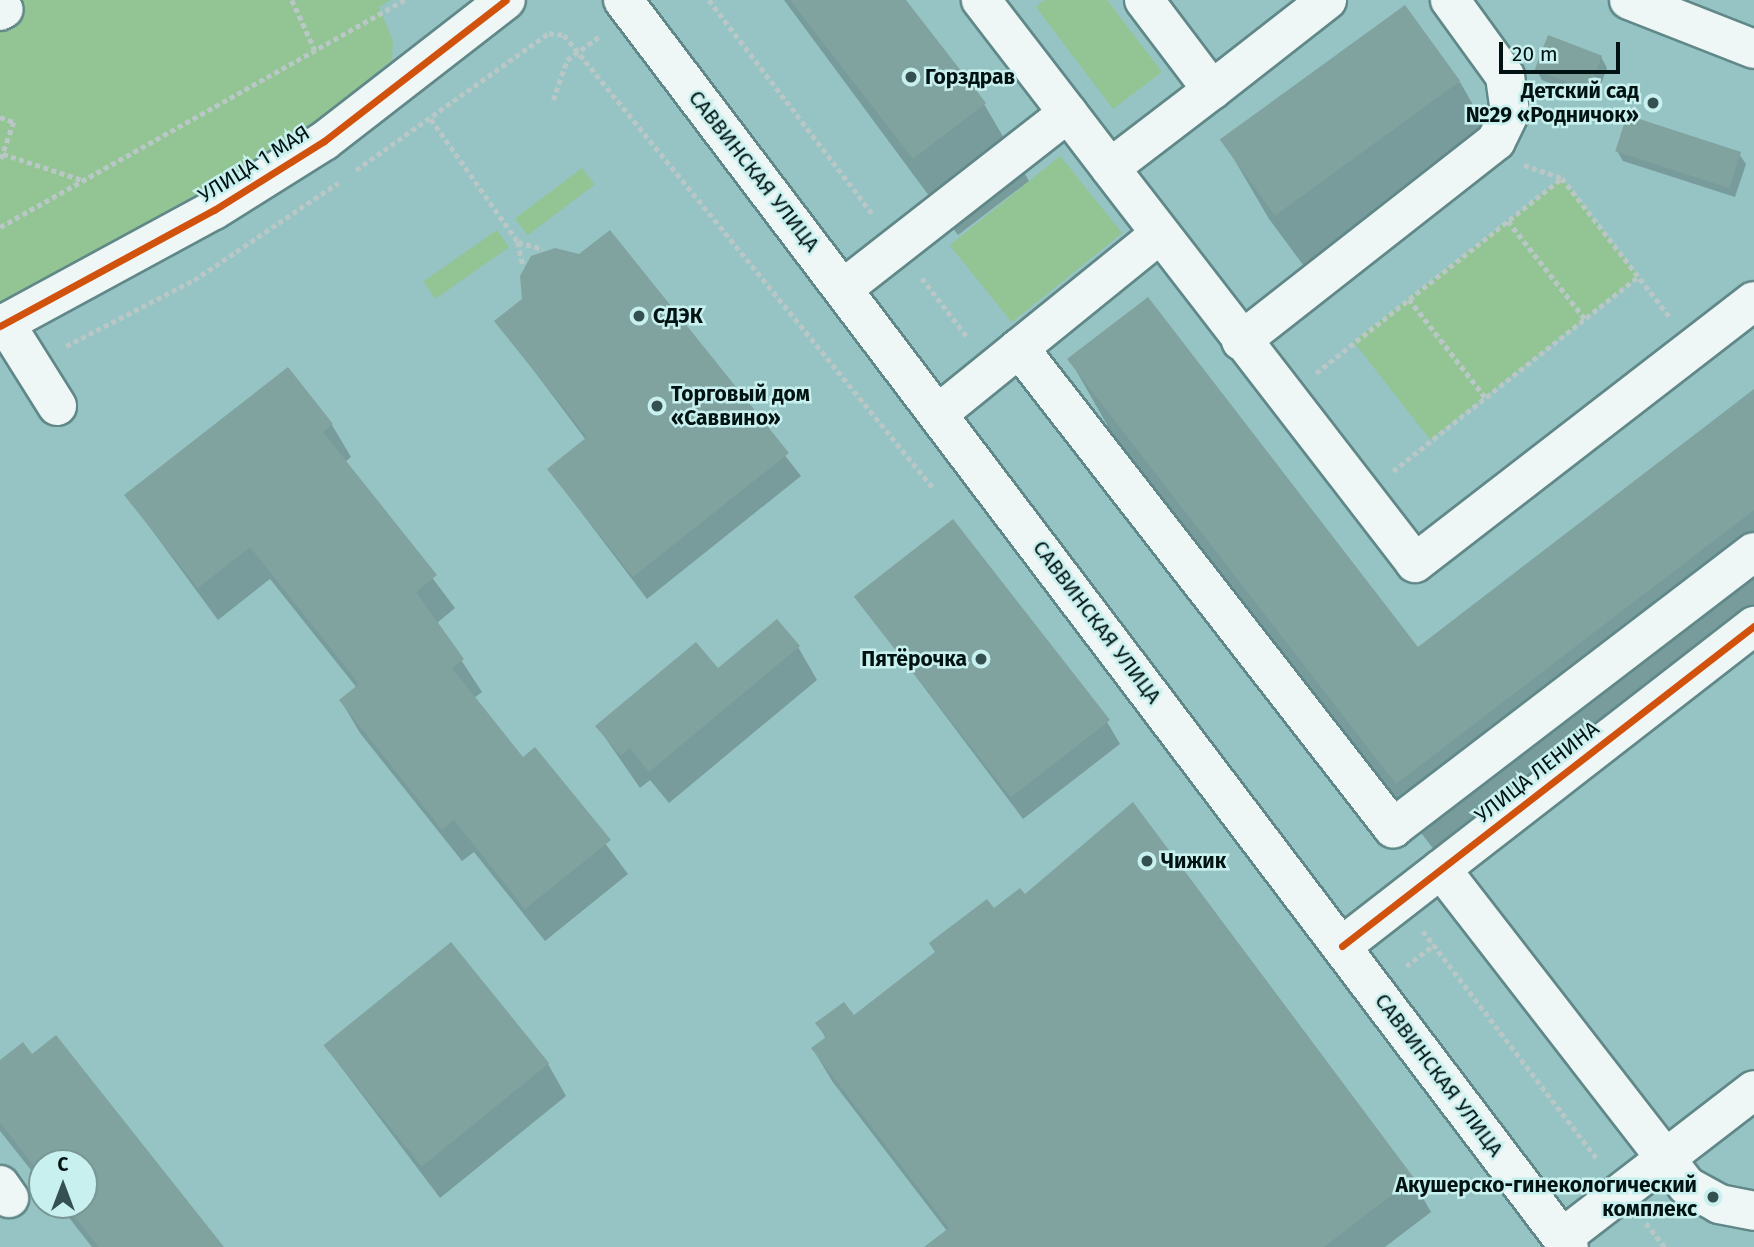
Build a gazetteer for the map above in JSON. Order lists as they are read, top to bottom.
{
  "streets": {
    "main road": ["УЛИЦА 1 МАЯ", "САВВИНСКАЯ УЛИЦА", "УЛИЦА ЛЕНИНА"]
  },
  "crossings": [
    ["САВВИНСКАЯ УЛИЦА", "УЛИЦА ЛЕНИНА"]
  ],
  "places": [
    "Горздрав",
    "Детский сад №29 «Родничок»",
    "СДЭК",
    "Торговый дом «Саввино»",
    "Пятёрочка",
    "Чижик",
    "Акушерско-гинекологический комплекс"
  ],
  "scale_bar": "20 m",
  "north": "top"
}
